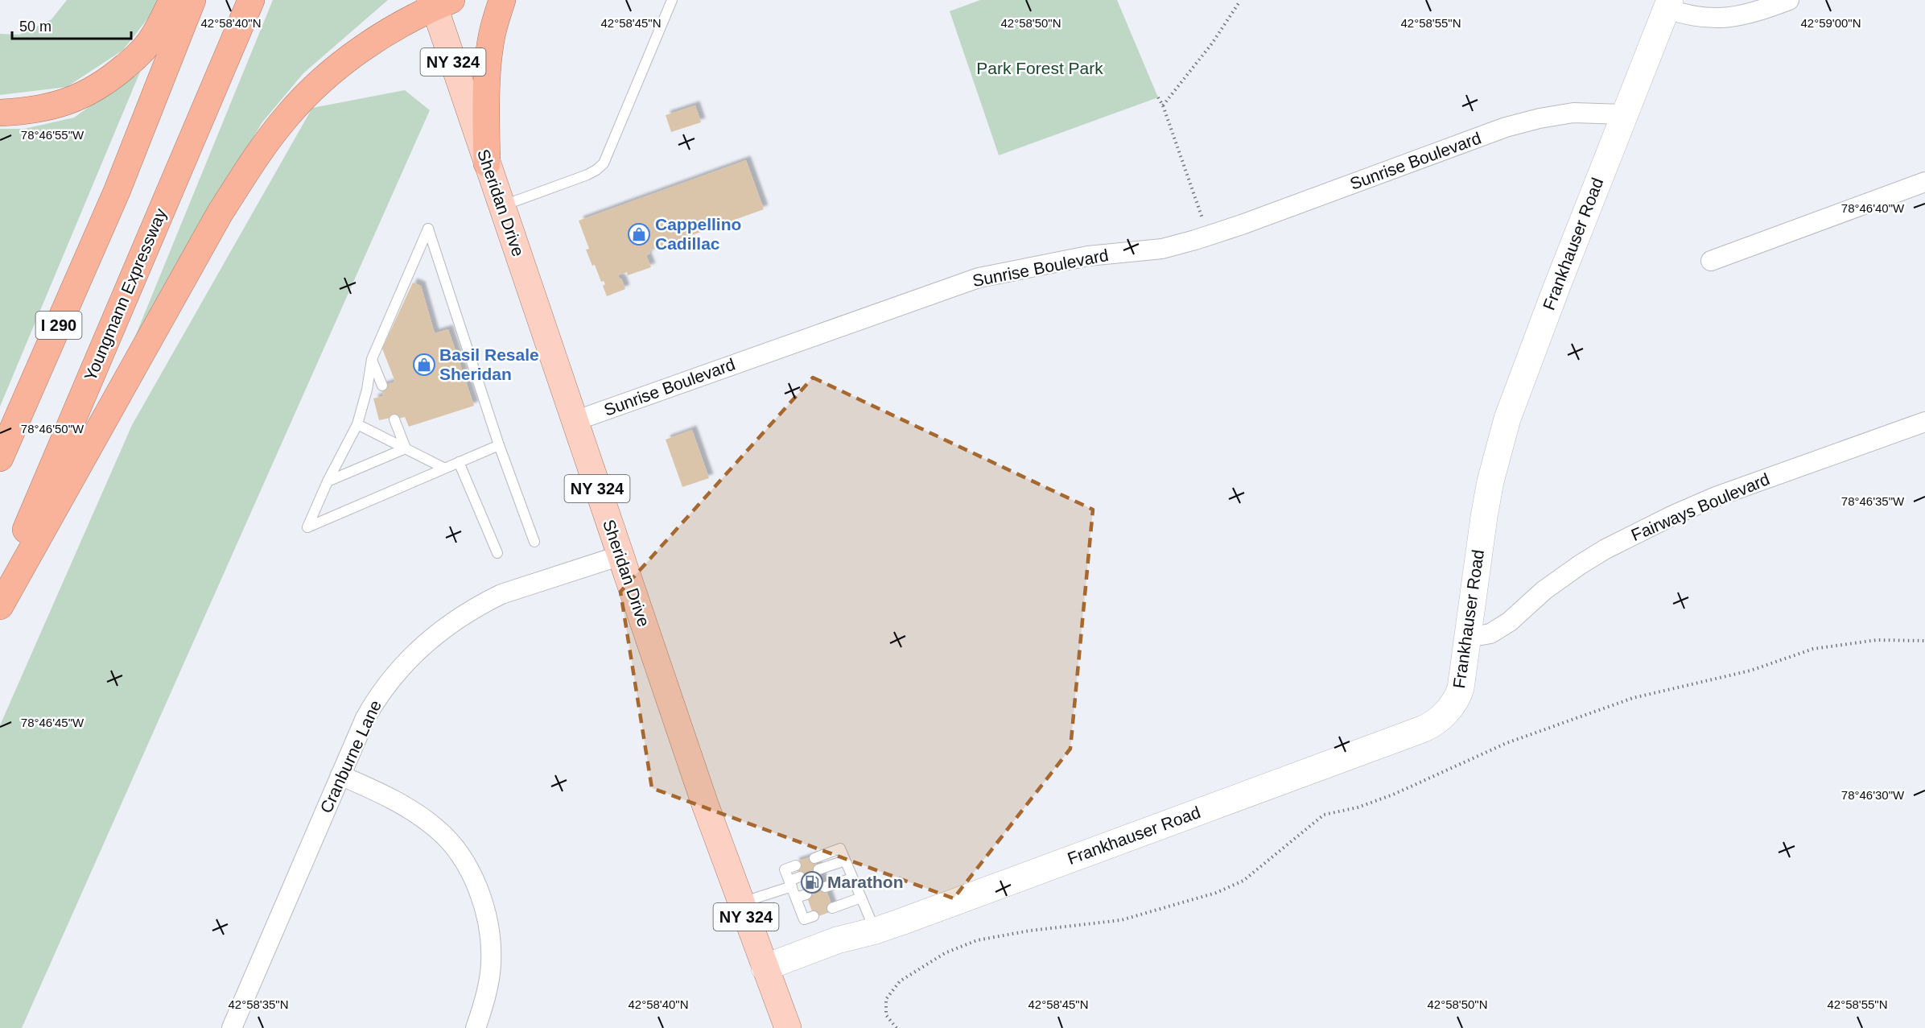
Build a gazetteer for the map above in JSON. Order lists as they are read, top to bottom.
{
  "streets": {
    "highway": ["Youngmann Expressway", "I 290"],
    "main road": ["NY 324", "Sheridan Drive"],
    "street": [
      "Sunrise Boulevard",
      "Frankhauser Road",
      "Fairways Boulevard",
      "Cranburne Lane"
    ]
  },
  "crossings": [
    ["Sunrise Boulevard", "Sheridan Drive"],
    ["Sunrise Boulevard", "Frankhauser Road"],
    ["Sheridan Drive", "Frankhauser Road"],
    ["Sheridan Drive", "Cranburne Lane"],
    ["Frankhauser Road", "Fairways Boulevard"]
  ],
  "parks": ["Park Forest Park"],
  "places": {
    "shop": ["Cappellino Cadillac", "Basil Resale Sheridan"],
    "fuel station": ["Marathon"]
  },
  "scale_bar": "50 m",
  "coordinates": [
    "42°58'40\"N",
    "42°58'45\"N",
    "42°58'50\"N",
    "42°58'55\"N",
    "42°59'00\"N",
    "78°46'55\"W",
    "78°46'40\"W",
    "78°46'50\"W",
    "78°46'35\"W",
    "78°46'45\"W",
    "78°46'30\"W",
    "42°58'35\"N"
  ]
}
